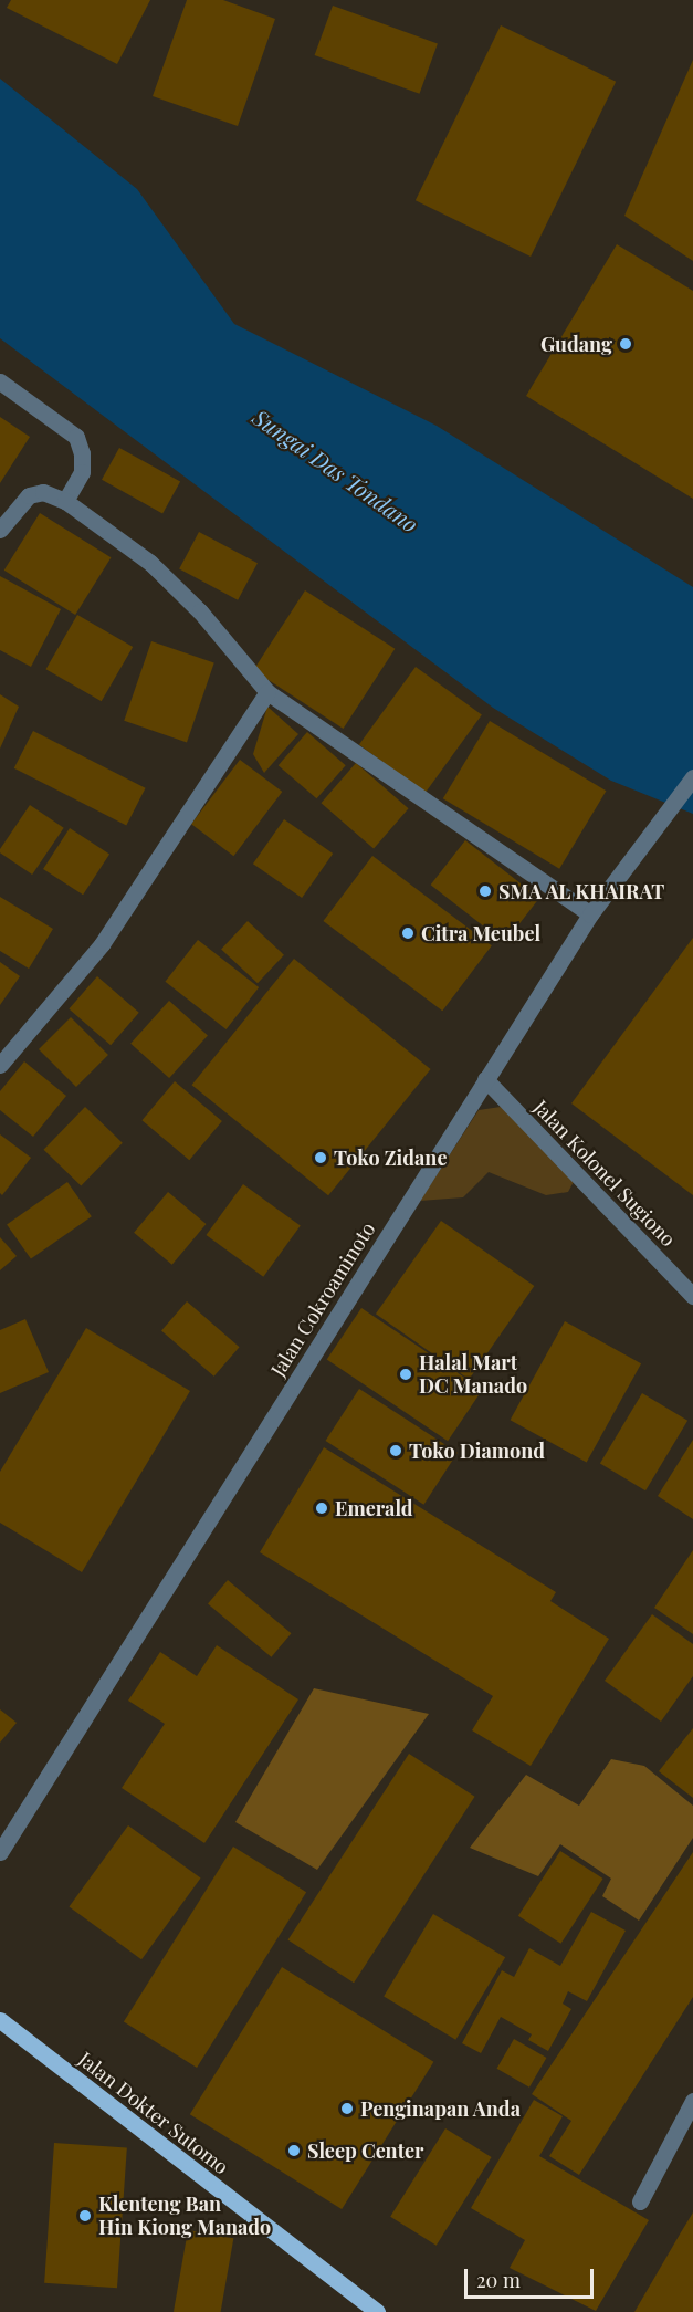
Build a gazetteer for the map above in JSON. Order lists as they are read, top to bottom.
{
  "streets": {
    "main road": ["Jalan Dokter Sutomo"],
    "street": ["Jalan Kolonel Sugiono", "Jalan Cokroaminoto"]
  },
  "crossings": [
    ["Jalan Kolonel Sugiono", "Jalan Cokroaminoto"]
  ],
  "water": ["Sungai Das Tondano"],
  "places": [
    "Gudang",
    "SMA AL KHAIRAT",
    "Citra Meubel",
    "Toko Zidane",
    "Halal Mart DC Manado",
    "Toko Diamond",
    "Emerald",
    "Penginapan Anda",
    "Sleep Center",
    "Klenteng Ban Hin Kiong Manado"
  ],
  "scale_bar": "20 m"
}
